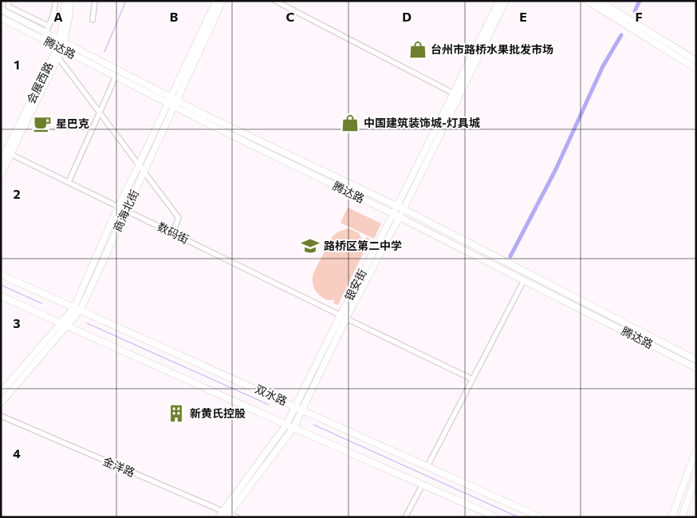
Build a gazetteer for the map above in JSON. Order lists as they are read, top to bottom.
{
  "streets": {
    "main road": [
      "腾达路",
      "会展西路",
      "商海北街",
      "银安街",
      "双水路"
    ],
    "street": ["数码街", "金洋路"]
  },
  "crossings": [
    ["腾达路", "会展西路"],
    ["腾达路", "商海北街"],
    ["腾达路", "银安街"],
    ["会展西路", "数码街"],
    ["商海北街", "数码街"],
    ["商海北街", "双水路"],
    ["数码街", "银安街"],
    ["银安街", "双水路"],
    ["银安街", "金洋路"]
  ],
  "places": {
    "shop": ["台州市路桥水果批发市场", "中国建筑装饰城-灯具城"],
    "cafe": ["星巴克"],
    "school or university": ["路桥区第二中学"],
    "building": ["新黄氏控股"]
  },
  "grid": {
    "columns": [
      "A",
      "B",
      "C",
      "D",
      "E",
      "F"
    ],
    "rows": [
      "1",
      "2",
      "3",
      "4"
    ]
  }
}
